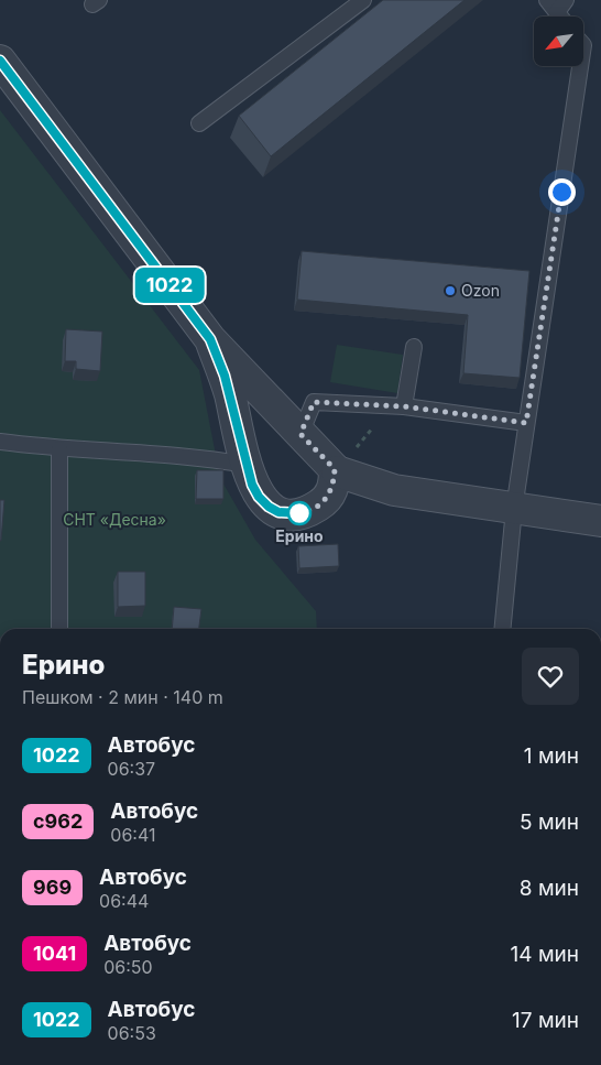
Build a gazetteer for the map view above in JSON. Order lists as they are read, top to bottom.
{
  "parks": ["СНТ «Десна»"],
  "places": ["Ozon", "Ерино"],
  "lines": ["bus line 1022"],
  "north": "bottom left",
  "page": {
    "on_map": "1022",
    "heading": ["Ерино", "Пешком · 2 мин · 140 m"],
    "list": [
      {
        "mark": "1022",
        "name": "Автобус",
        "note": "06:37",
        "value": "1 мин"
      },
      {
        "mark": "с962",
        "name": "Автобус",
        "note": "06:41",
        "value": "5 мин"
      },
      {
        "mark": "969",
        "name": "Автобус",
        "note": "06:44",
        "value": "8 мин"
      },
      {
        "mark": "1041",
        "name": "Автобус",
        "note": "06:50",
        "value": "14 мин"
      },
      {
        "mark": "1022",
        "name": "Автобус",
        "note": "06:53",
        "value": "17 мин"
      }
    ]
  }
}
